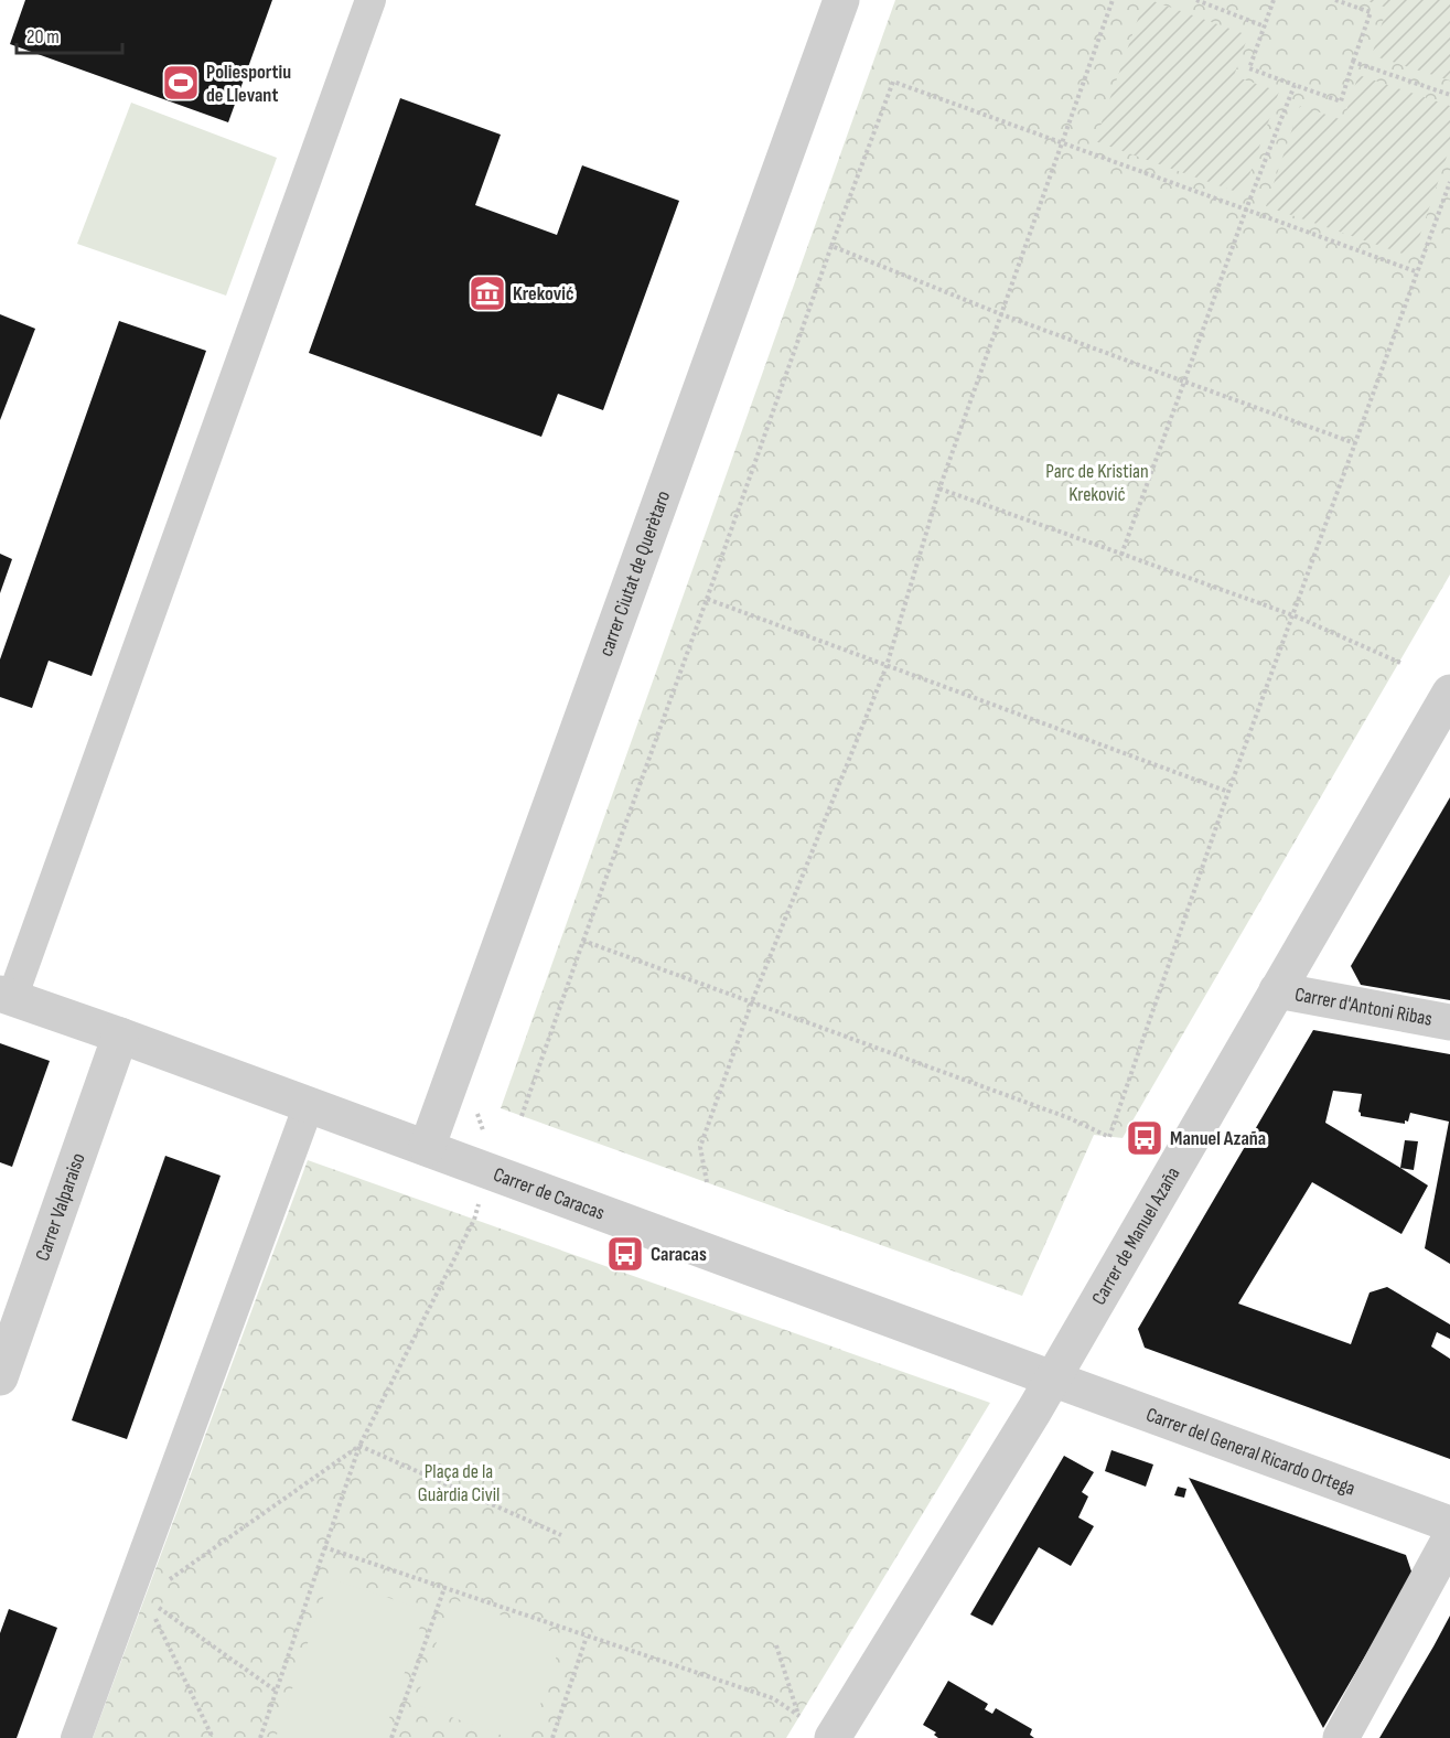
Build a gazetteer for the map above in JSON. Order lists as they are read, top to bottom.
{
  "streets": {
    "street": [
      "carrer Ciutat de Querètaro",
      "Carrer d'Antoni Ribas",
      "Carrer de Caracas",
      "Carrer Valparaiso",
      "Carrer de Manuel Azaña",
      "Carrer del General Ricardo Ortega"
    ]
  },
  "crossings": [
    ["carrer Ciutat de Querètaro", "Carrer de Caracas"],
    ["Carrer d'Antoni Ribas", "Carrer de Manuel Azaña"],
    ["Carrer de Caracas", "Carrer Valparaiso"],
    ["Carrer de Caracas", "Carrer de Manuel Azaña"],
    ["Carrer de Caracas", "Carrer del General Ricardo Ortega"],
    ["Carrer de Manuel Azaña", "Carrer del General Ricardo Ortega"]
  ],
  "parks": ["Parc de Kristian Kreković", "Plaça de la Guàrdia Civil"],
  "places": {
    "sports": ["Poliesportiu de Llevant"],
    "museum": ["Kreković"],
    "bus stop": ["Manuel Azaña", "Caracas"]
  },
  "scale_bar": "20 m"
}
